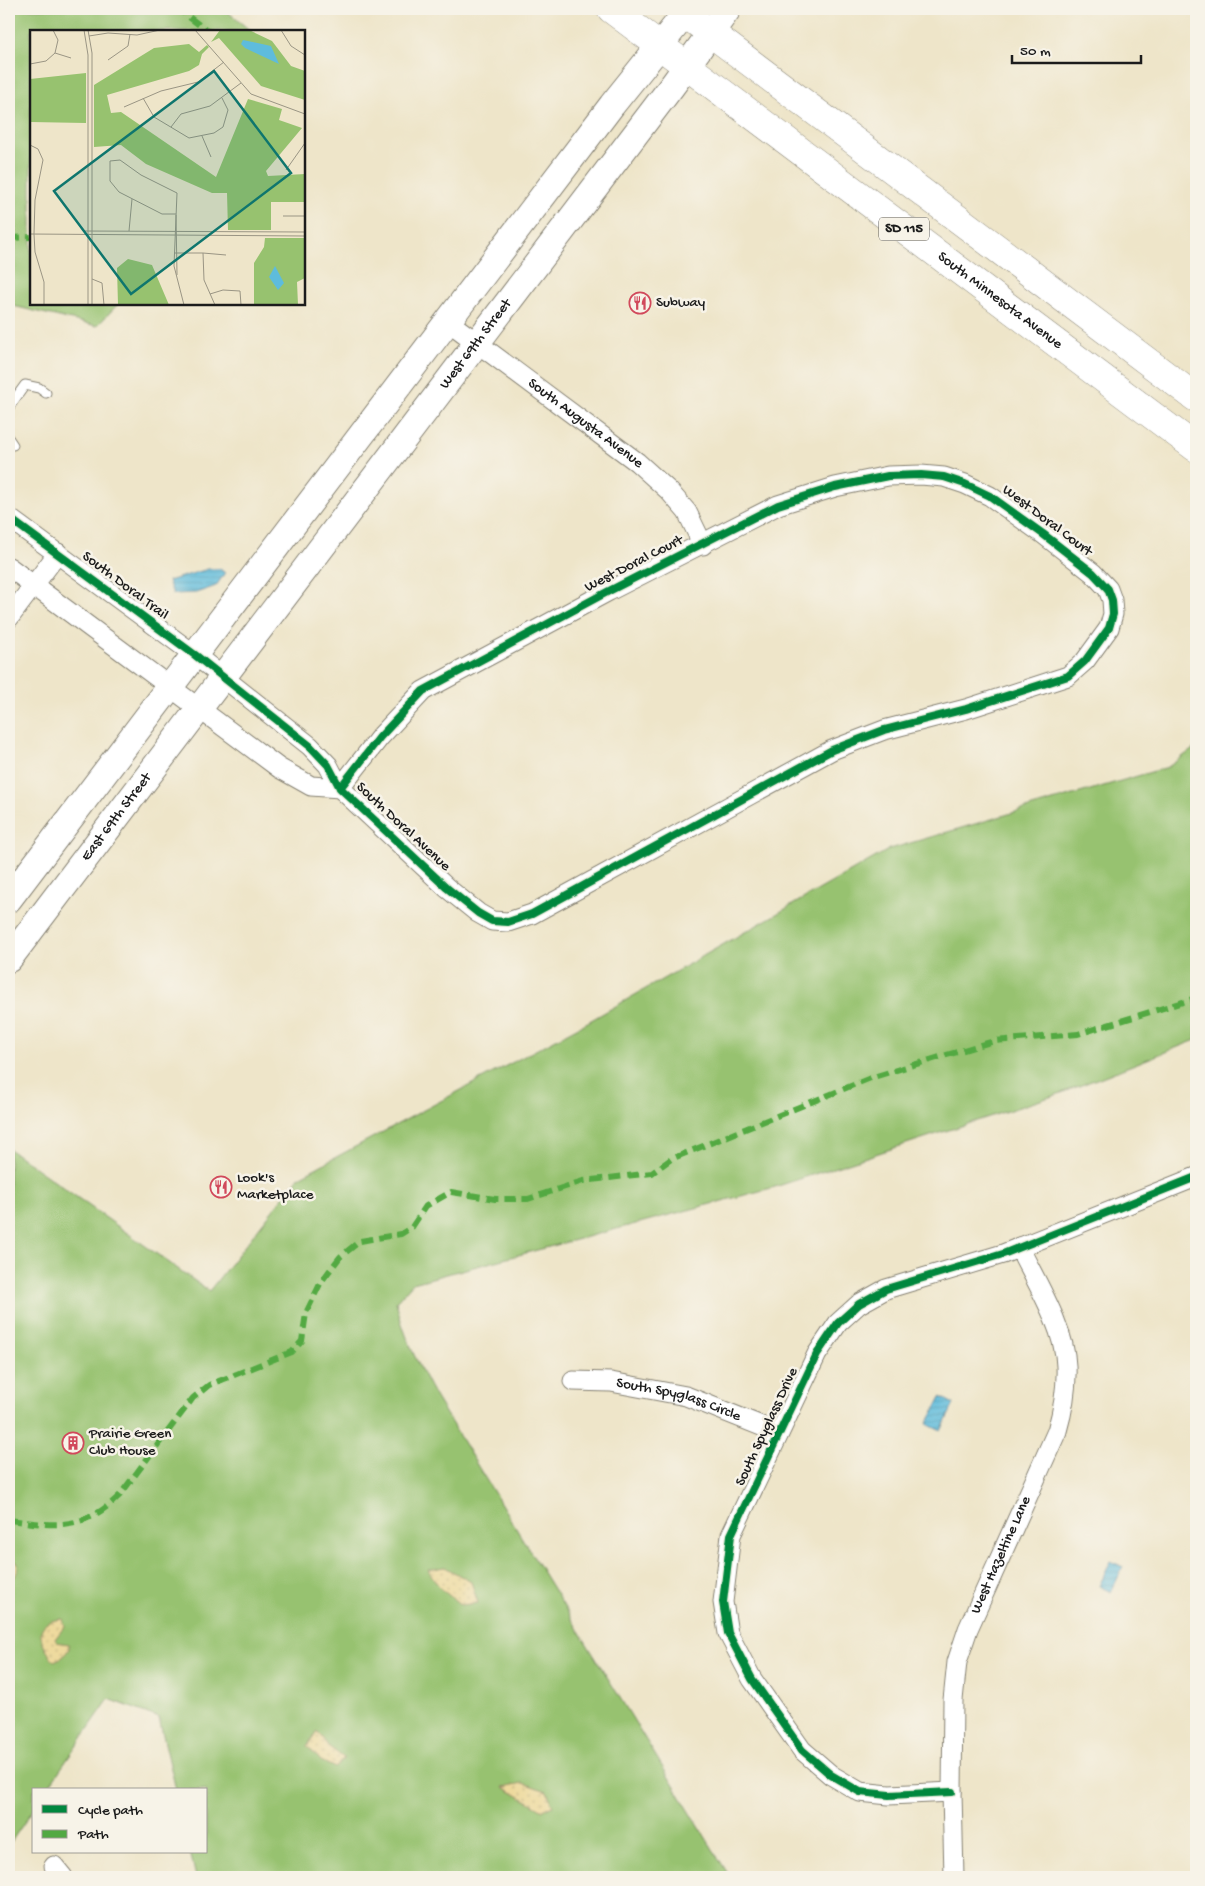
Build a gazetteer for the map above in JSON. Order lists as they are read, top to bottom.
{
  "streets": {
    "main road": [
      "SD 115",
      "South Minnesota Avenue",
      "West 69th Street",
      "East 69th Street"
    ],
    "street": [
      "South Augusta Avenue",
      "West Doral Court",
      "South Doral Trail",
      "South Doral Avenue",
      "South Spyglass Circle",
      "South Spyglass Drive",
      "West Hazeltine Lane"
    ]
  },
  "crossings": [
    ["SD 115", "West 69th Street"],
    ["South Minnesota Avenue", "West 69th Street"],
    ["West 69th Street", "South Augusta Avenue"],
    ["West 69th Street", "South Doral Trail"],
    ["West 69th Street", "East 69th Street"],
    ["West 69th Street", "South Doral Avenue"],
    ["South Augusta Avenue", "West Doral Court"],
    ["West Doral Court", "South Doral Avenue"],
    ["South Doral Trail", "East 69th Street"],
    ["South Doral Trail", "South Doral Avenue"],
    ["East 69th Street", "South Doral Avenue"],
    ["South Spyglass Circle", "South Spyglass Drive"],
    ["South Spyglass Drive", "West Hazeltine Lane"]
  ],
  "places": {
    "restaurant": ["Subway", "Look's Marketplace"],
    "building": ["Prairie Green Club House"]
  },
  "legend": ["Cycle path", "Path"],
  "scale_bar": "50 m"
}
